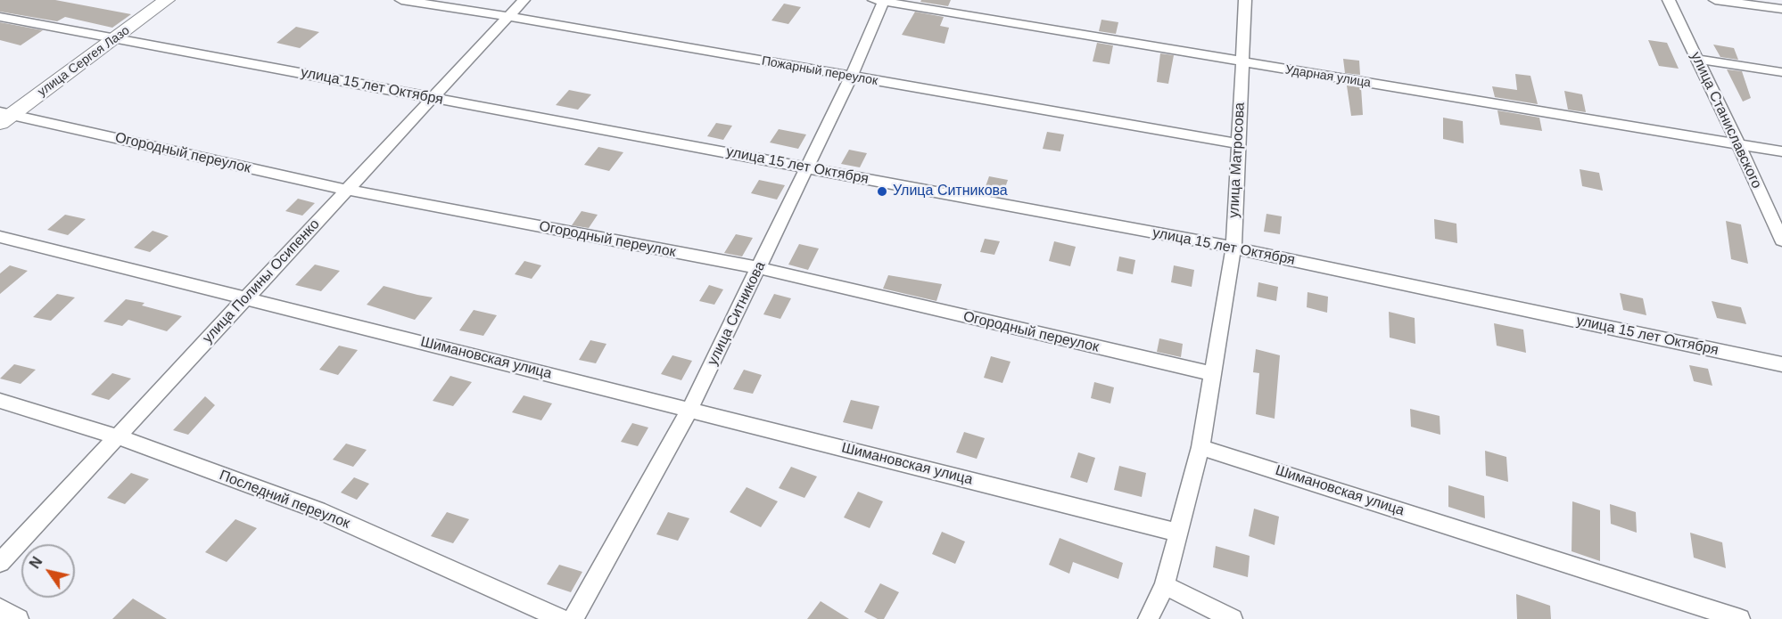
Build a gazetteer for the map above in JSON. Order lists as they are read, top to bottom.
{
  "streets": {
    "main road": ["улица Сергея Лазо"],
    "street": [
      "Пожарный переулок",
      "Ударная улица",
      "улица 15 лет Октября",
      "улица Станиславского",
      "Огородный переулок",
      "улица Матросова",
      "улица Полины Осипенко",
      "улица Ситникова",
      "Шимановская улица",
      "Последний переулок"
    ]
  },
  "crossings": [
    ["улица Сергея Лазо", "улица 15 лет Октября"],
    ["улица Сергея Лазо", "Огородный переулок"],
    ["Пожарный переулок", "улица Матросова"],
    ["Пожарный переулок", "улица Полины Осипенко"],
    ["Пожарный переулок", "улица Ситникова"],
    ["Ударная улица", "улица Станиславского"],
    ["Ударная улица", "улица Матросова"],
    ["Ударная улица", "улица Ситникова"],
    ["улица 15 лет Октября", "улица Матросова"],
    ["улица 15 лет Октября", "улица Полины Осипенко"],
    ["улица 15 лет Октября", "улица Ситникова"],
    ["Огородный переулок", "улица Матросова"],
    ["Огородный переулок", "улица Полины Осипенко"],
    ["Огородный переулок", "улица Ситникова"],
    ["улица Матросова", "Шимановская улица"],
    ["улица Полины Осипенко", "Шимановская улица"],
    ["улица Полины Осипенко", "Последний переулок"],
    ["улица Ситникова", "Шимановская улица"]
  ],
  "places": ["Улица Ситникова"],
  "north": "top left"
}
